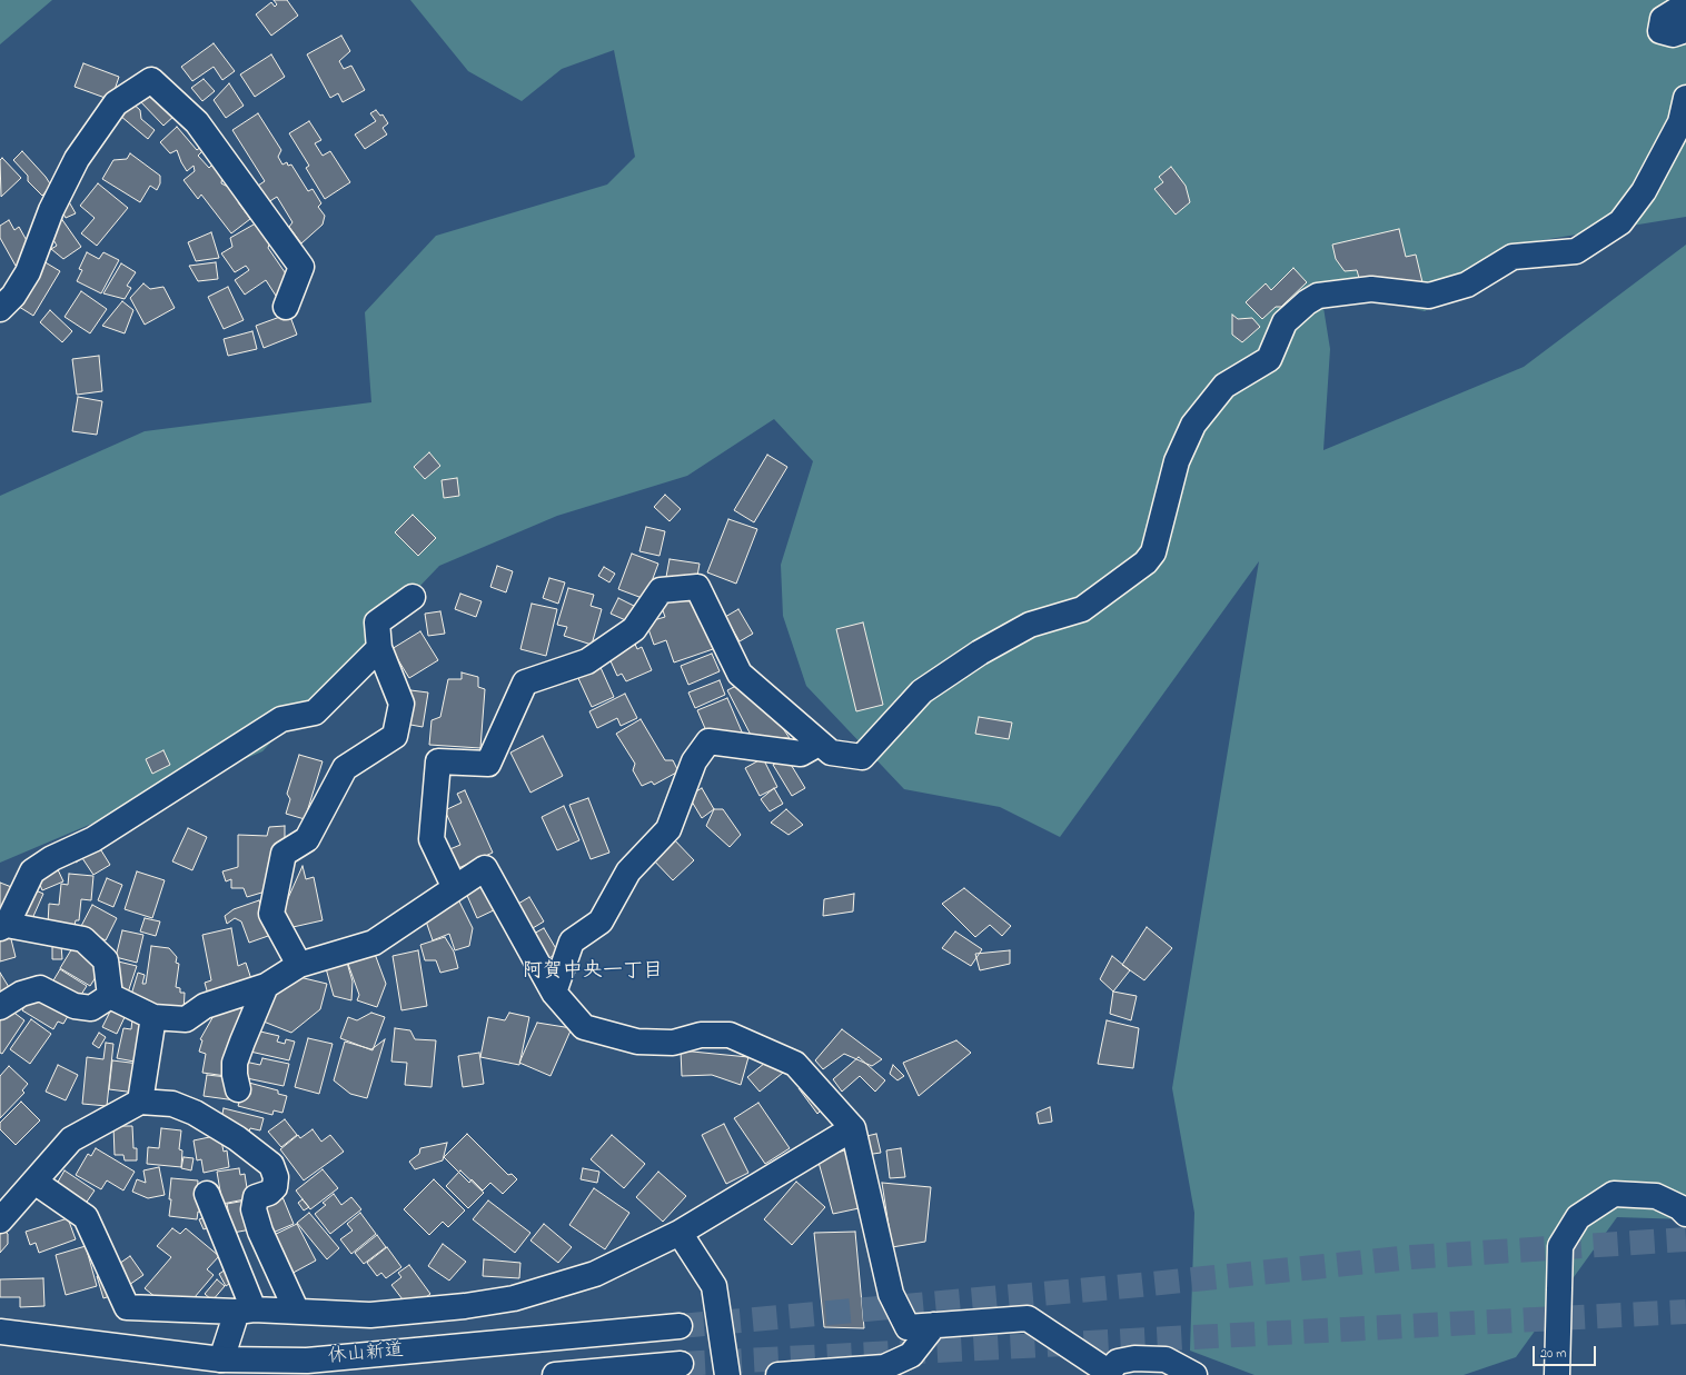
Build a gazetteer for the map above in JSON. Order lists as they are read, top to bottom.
{
  "streets": {
    "main road": ["休山新道"]
  },
  "districts": ["阿賀中央一丁目"],
  "scale_bar": "20 m"
}
